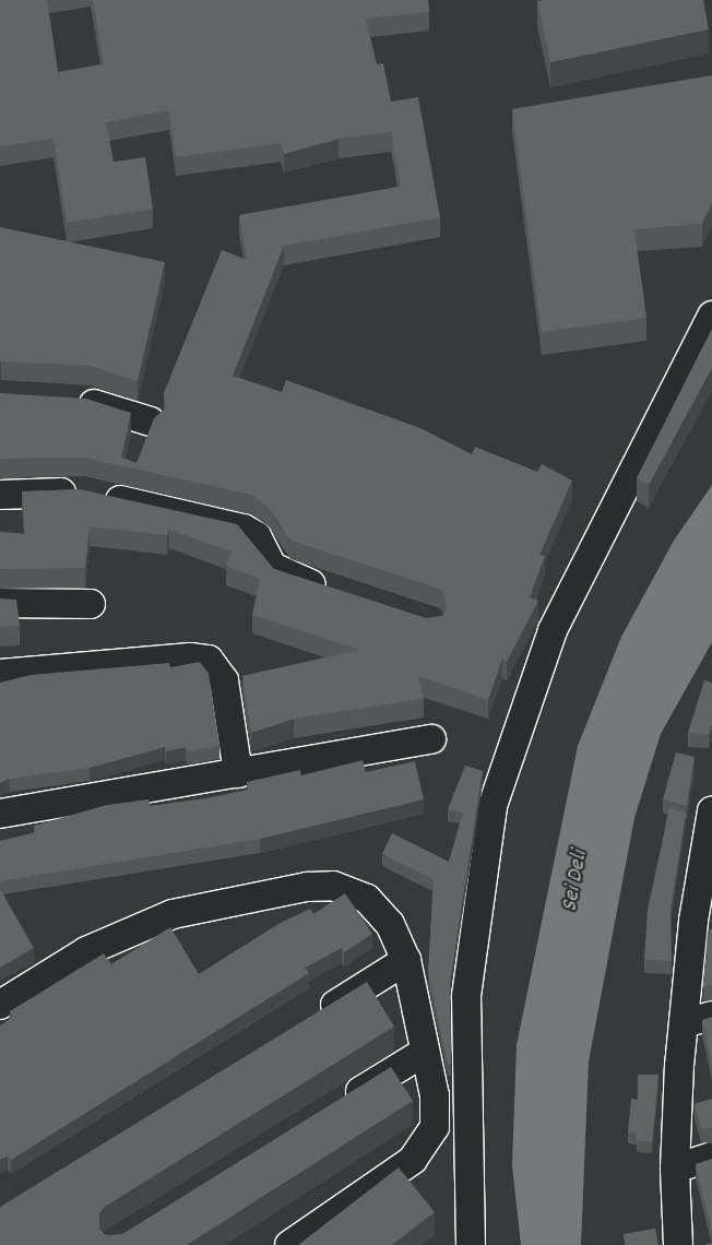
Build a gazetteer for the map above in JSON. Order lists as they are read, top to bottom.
{
  "water": ["Sei Deli"]
}
